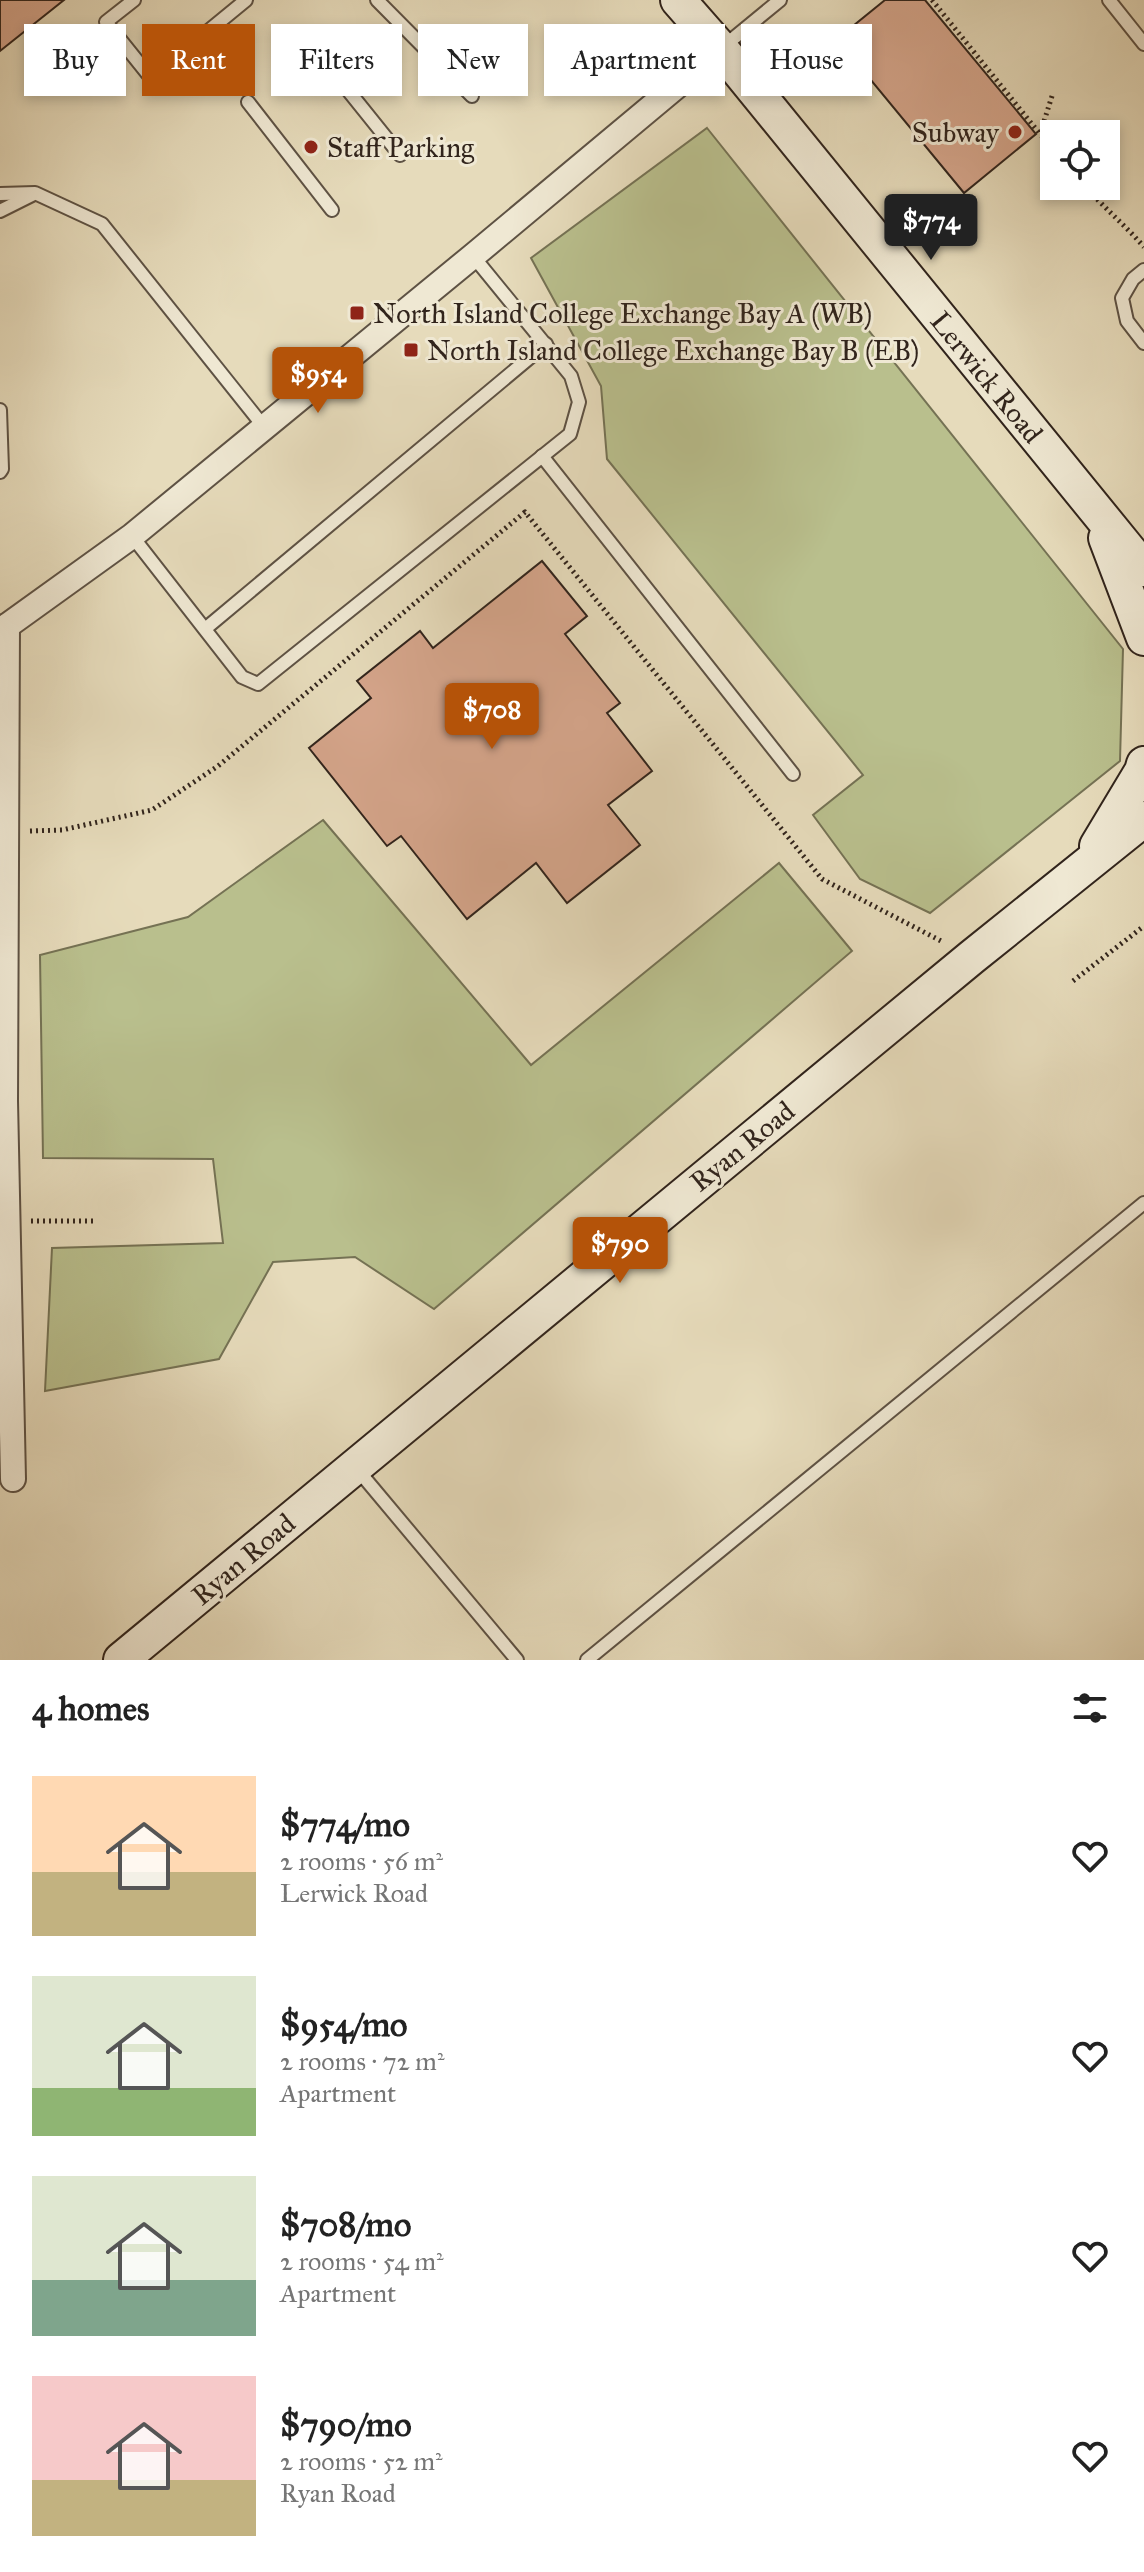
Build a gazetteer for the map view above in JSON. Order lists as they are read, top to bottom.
{
  "streets": {
    "main road": ["Lerwick Road", "Ryan Road"]
  },
  "places": {
    "other": ["Subway", "Staff Parking"],
    "transit": ["North Island College Exchange Bay A (WB)", "North Island College Exchange Bay B (EB)"]
  },
  "page": {
    "chip": [
      "Buy",
      "Rent",
      "Filters",
      "New",
      "Apartment",
      "House"
    ],
    "price": [
      "$774",
      "$954",
      "$708",
      "$790"
    ],
    "heading": "4 homes",
    "list": [
      {
        "name": "$774/mo",
        "note": "2 rooms · 56 m² · Lerwick Road"
      },
      {
        "name": "$954/mo",
        "note": "2 rooms · 72 m² · Apartment"
      },
      {
        "name": "$708/mo",
        "note": "2 rooms · 54 m² · Apartment"
      },
      {
        "name": "$790/mo",
        "note": "2 rooms · 52 m² · Ryan Road"
      }
    ]
  }
}
